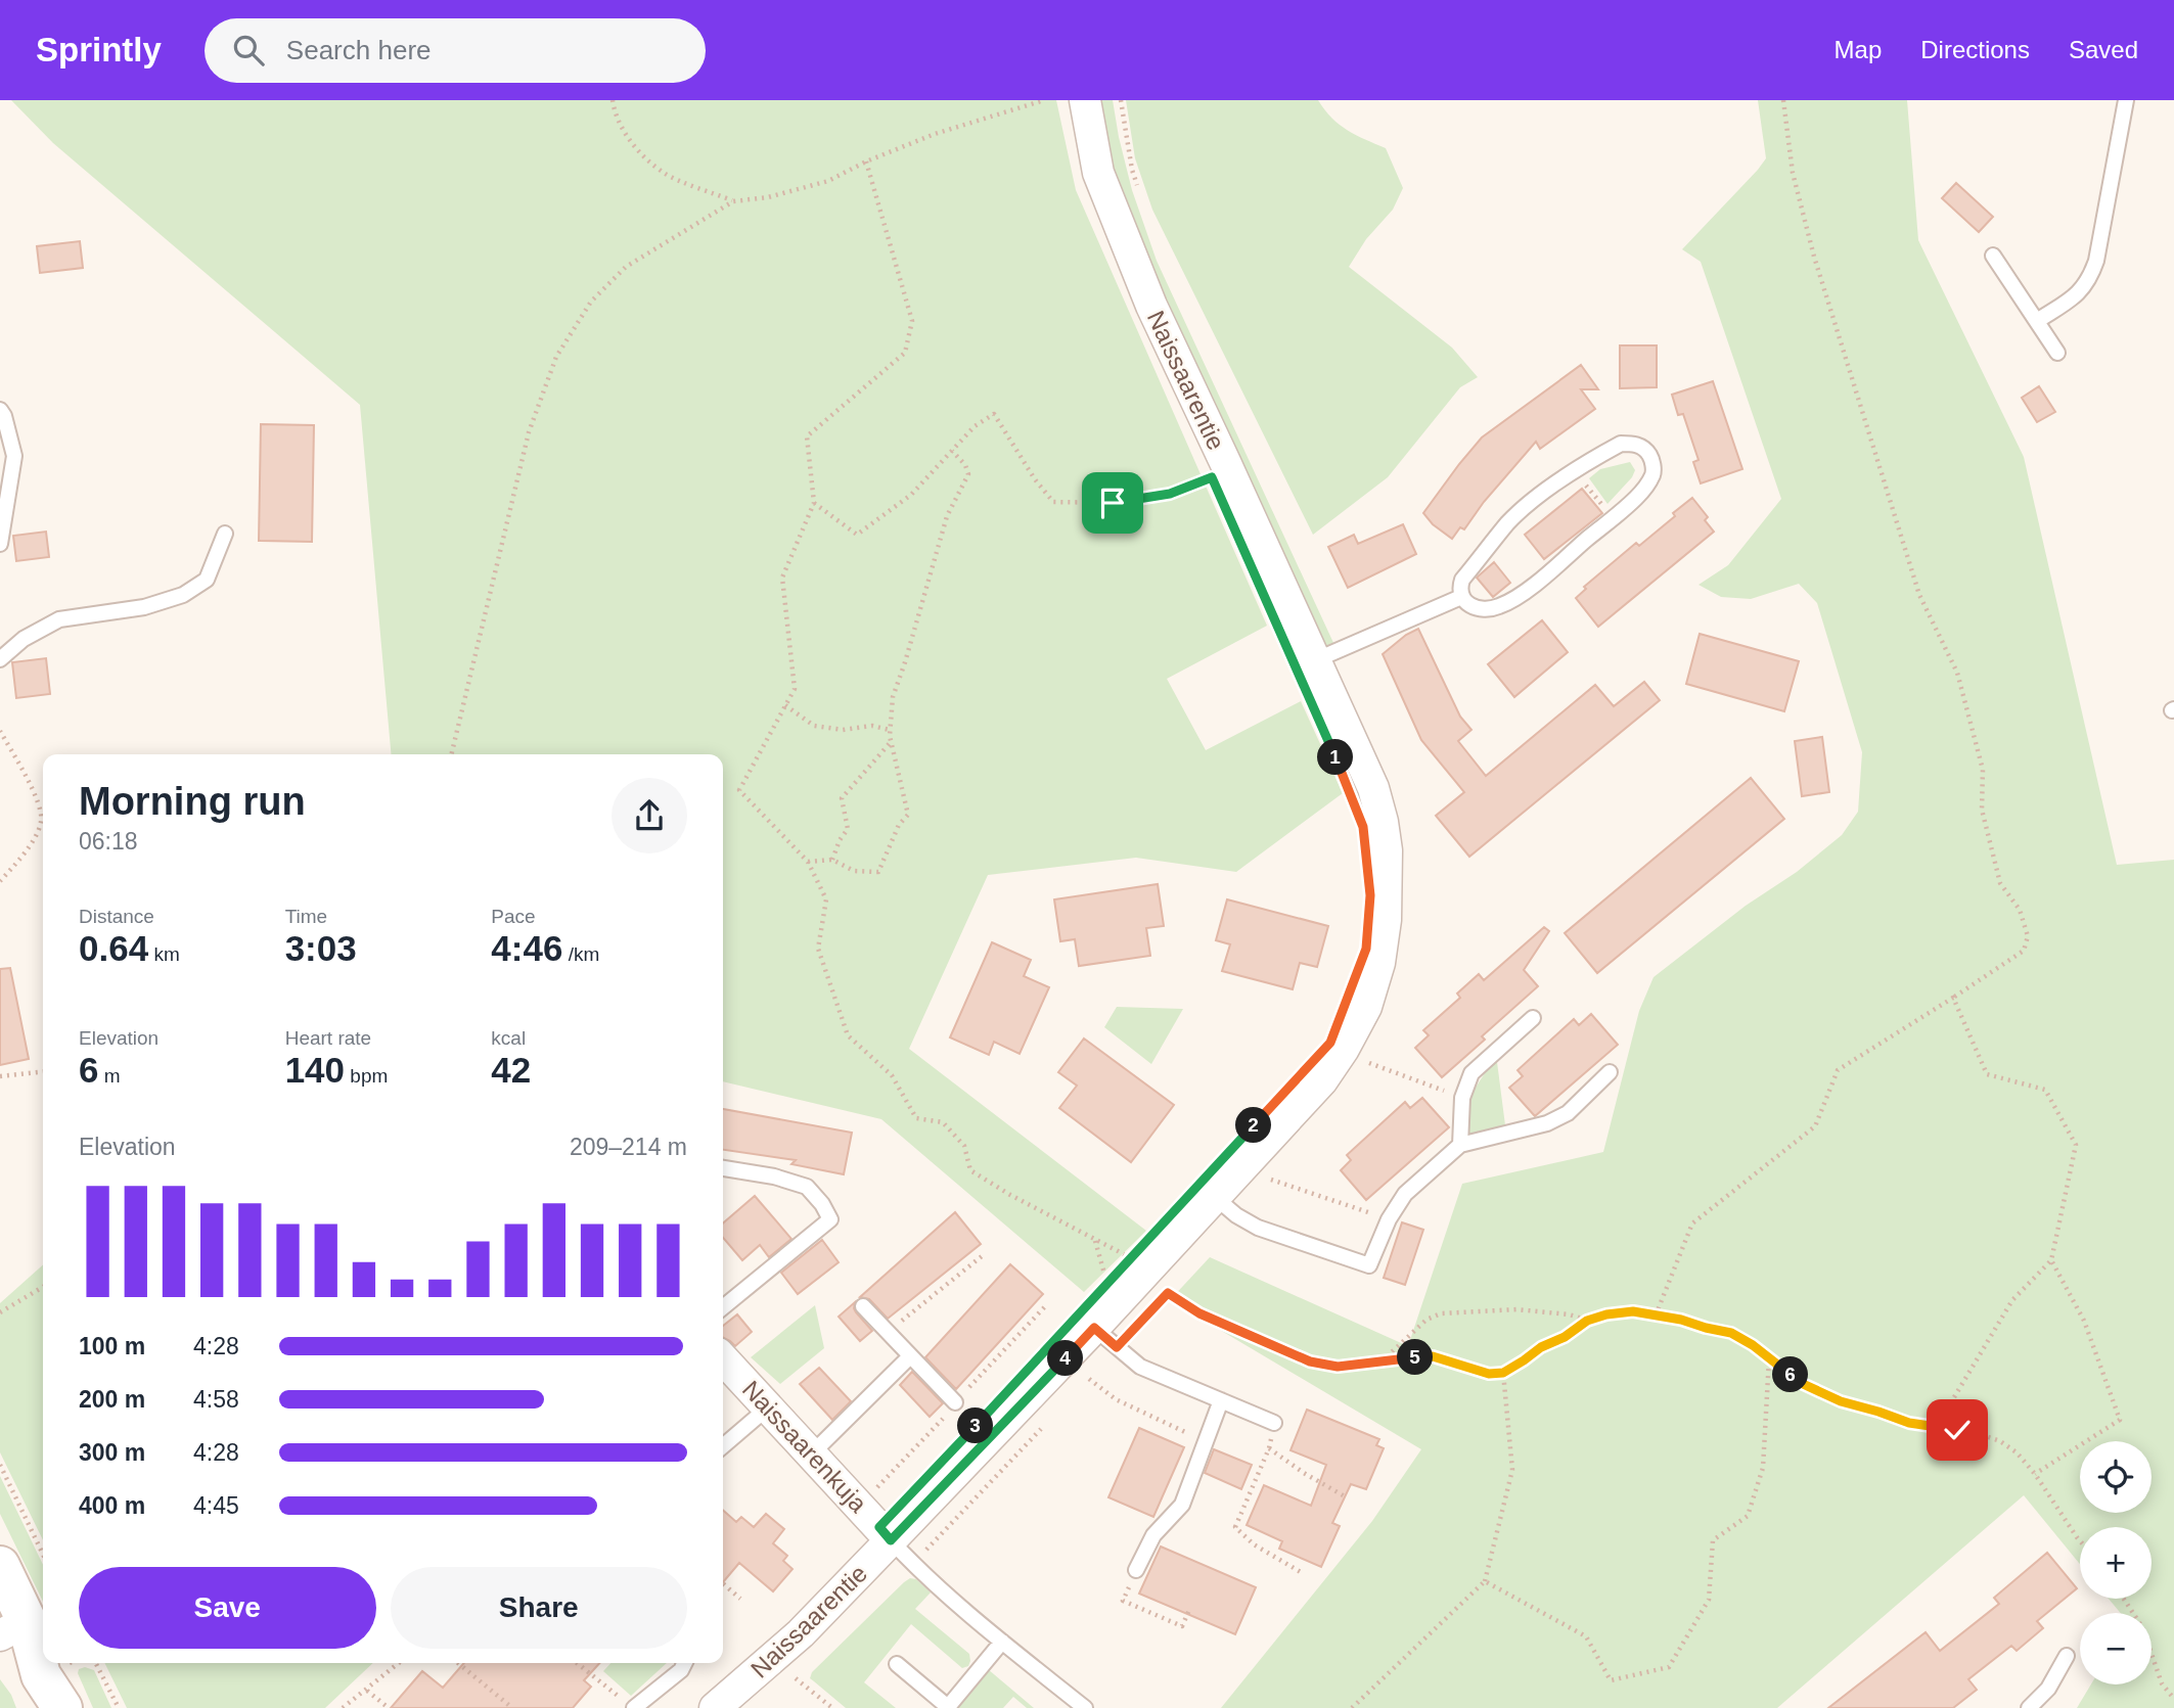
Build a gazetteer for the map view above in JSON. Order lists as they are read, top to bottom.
{
  "streets": {
    "street": ["Naissaarentie", "Naissaarenkuja"]
  },
  "crossings": [
    ["Naissaarentie", "Naissaarenkuja"]
  ],
  "page": {
    "header": "Sprintly",
    "search": "Search here",
    "nav": ["Map", "Directions", "Saved"],
    "pins": [
      "1",
      "2",
      "5",
      "4",
      "6",
      "3"
    ],
    "heading": ["Morning run", "06:18"],
    "stats": [
      ["Distance", "0.64 km"],
      ["Time", "3:03"],
      ["Pace", "4:46 /km"],
      ["Elevation", "6 m"],
      ["Heart rate", "140 bpm"],
      ["kcal", "42"]
    ],
    "chart": ["Elevation", "209–214 m"],
    "list": [
      {
        "name": "100 m",
        "note": "4:28"
      },
      {
        "name": "200 m",
        "note": "4:58"
      },
      {
        "name": "300 m",
        "note": "4:28"
      },
      {
        "name": "400 m",
        "note": "4:45"
      }
    ],
    "map_buttons": ["+", "−"],
    "buttons": ["Save", "Share"]
  }
}
